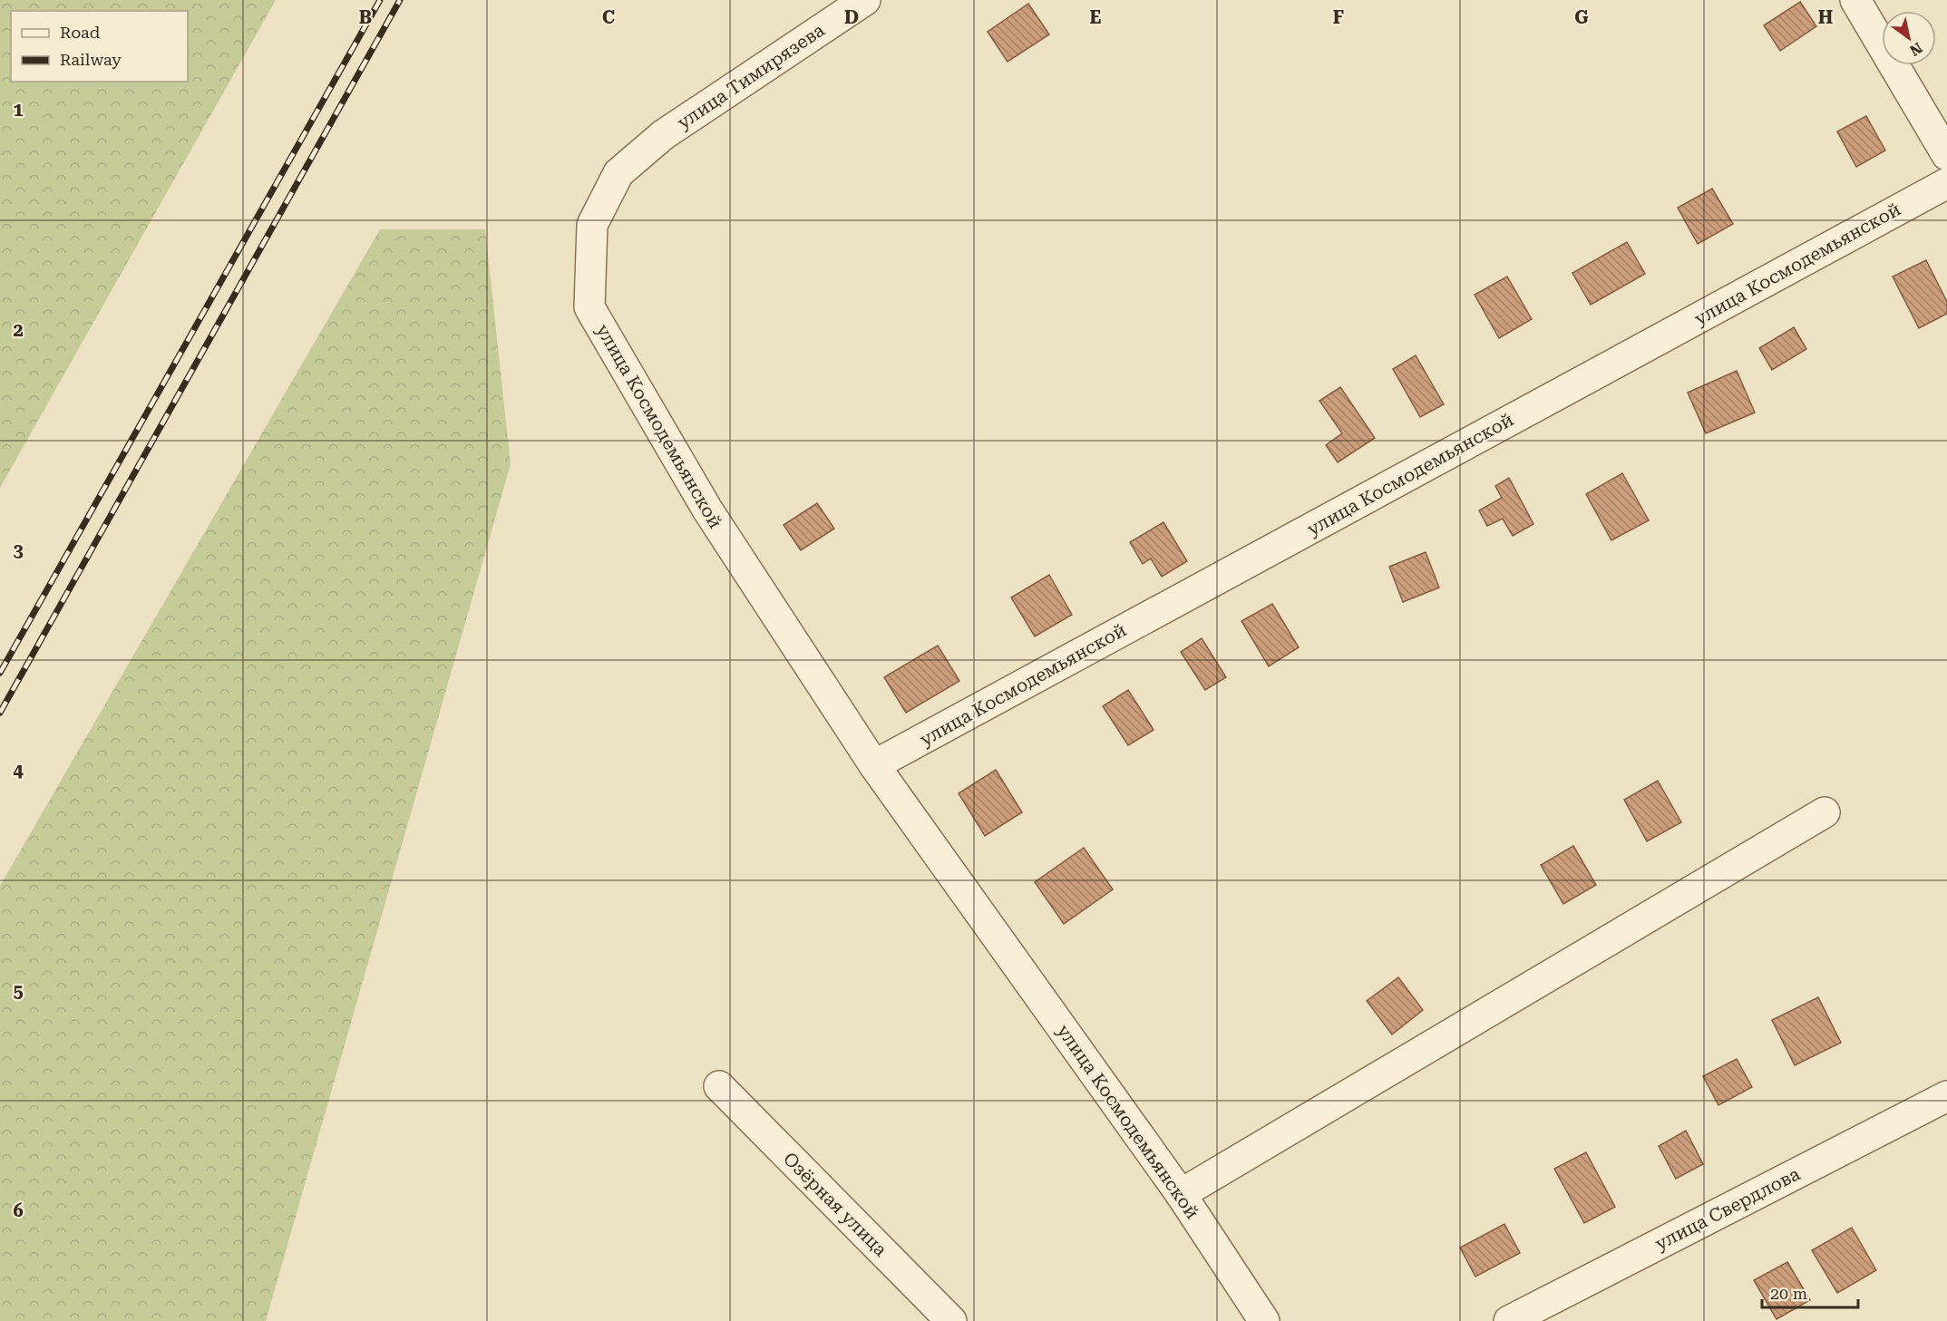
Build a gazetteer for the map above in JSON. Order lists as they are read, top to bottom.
{
  "streets": {
    "street": [
      "улица Тимирязева",
      "улица Космодемьянской",
      "Озёрная улица",
      "улица Свердлова"
    ]
  },
  "crossings": [
    ["улица Тимирязева", "улица Космодемьянской"]
  ],
  "legend": ["Road", "Railway"],
  "scale_bar": "20 m",
  "north": "bottom right",
  "grid": {
    "columns": [
      "B",
      "C",
      "D",
      "E",
      "F",
      "G",
      "H"
    ],
    "rows": [
      "1",
      "2",
      "3",
      "4",
      "5",
      "6"
    ]
  }
}
